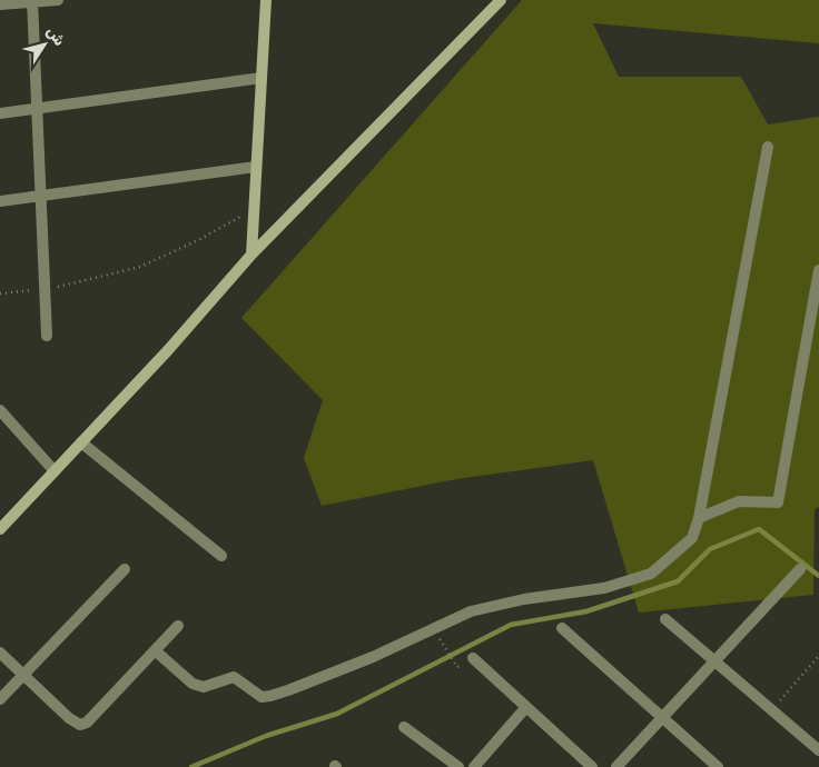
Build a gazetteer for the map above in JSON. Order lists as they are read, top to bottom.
{
  "north": "top right"
}
